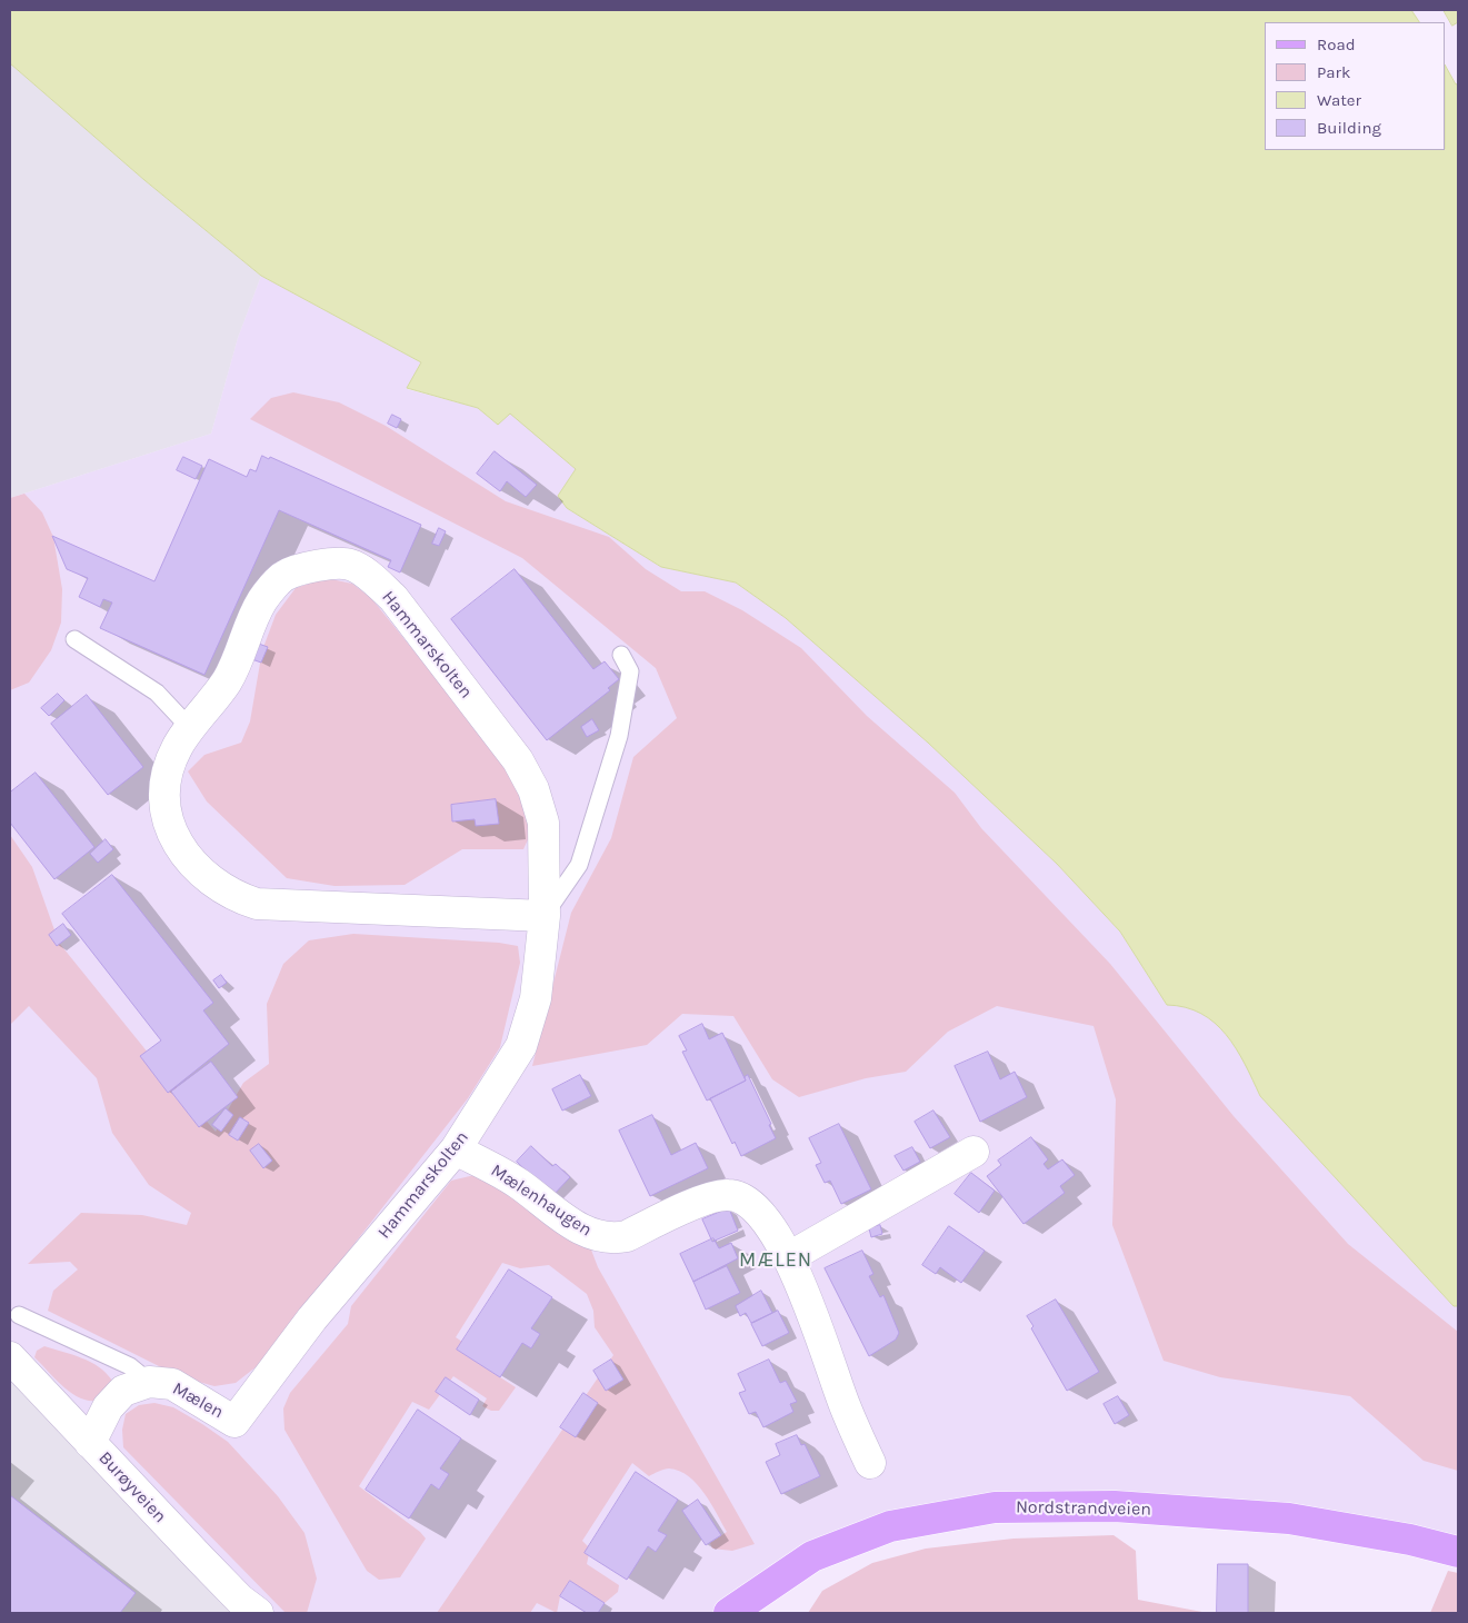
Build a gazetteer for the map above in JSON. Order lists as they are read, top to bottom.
{
  "streets": {
    "main road": ["Nordstrandveien"],
    "street": [
      "Hammarskolten",
      "Mælenhaugen",
      "Mælen",
      "Burøyveien"
    ]
  },
  "crossings": [
    ["Hammarskolten", "Mælenhaugen"],
    ["Hammarskolten", "Mælen"],
    ["Mælen", "Burøyveien"]
  ],
  "districts": ["MÆLEN"],
  "legend": [
    "Road",
    "Park",
    "Water",
    "Building"
  ]
}
